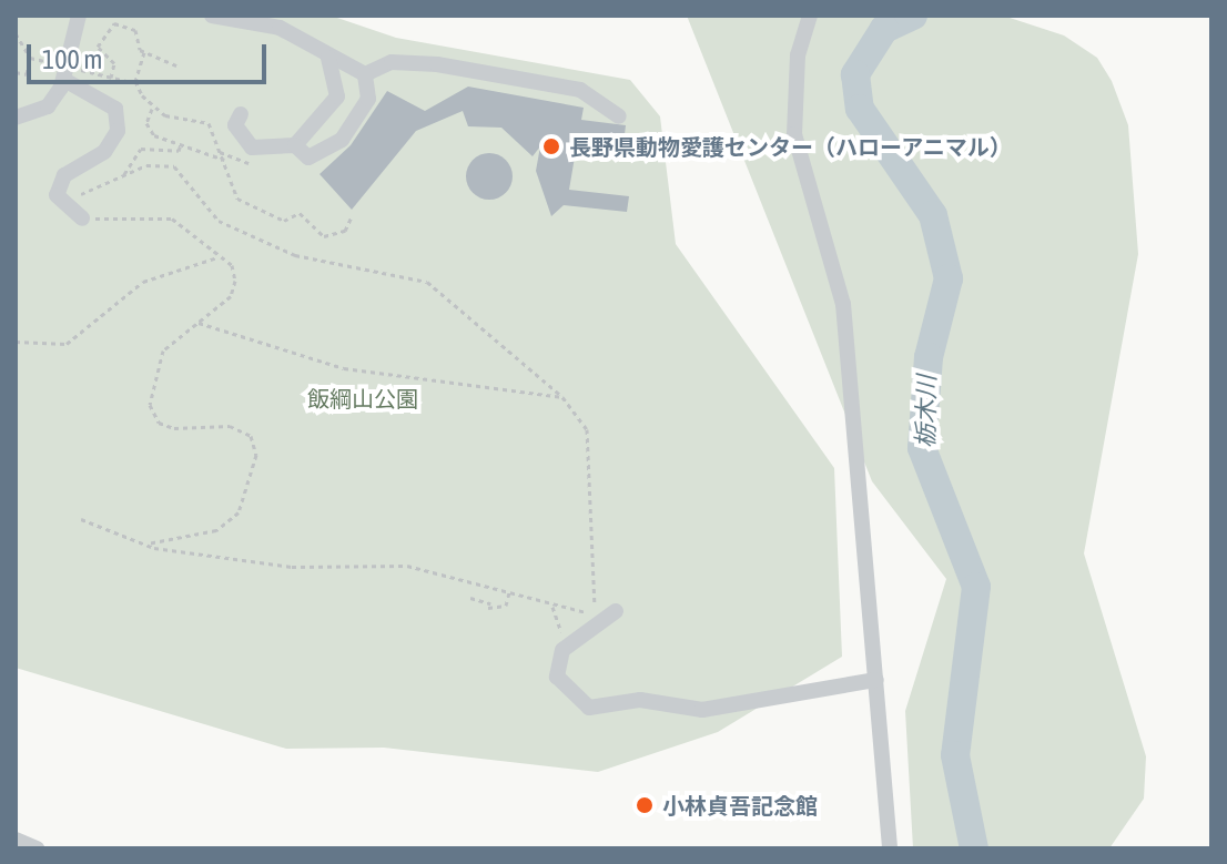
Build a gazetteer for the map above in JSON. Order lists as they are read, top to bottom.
{
  "water": ["栃木川"],
  "parks": ["飯綱山公園"],
  "places": ["長野県動物愛護センター（ハローアニマル）", "小林貞吾記念館"],
  "scale_bar": "100 m"
}
